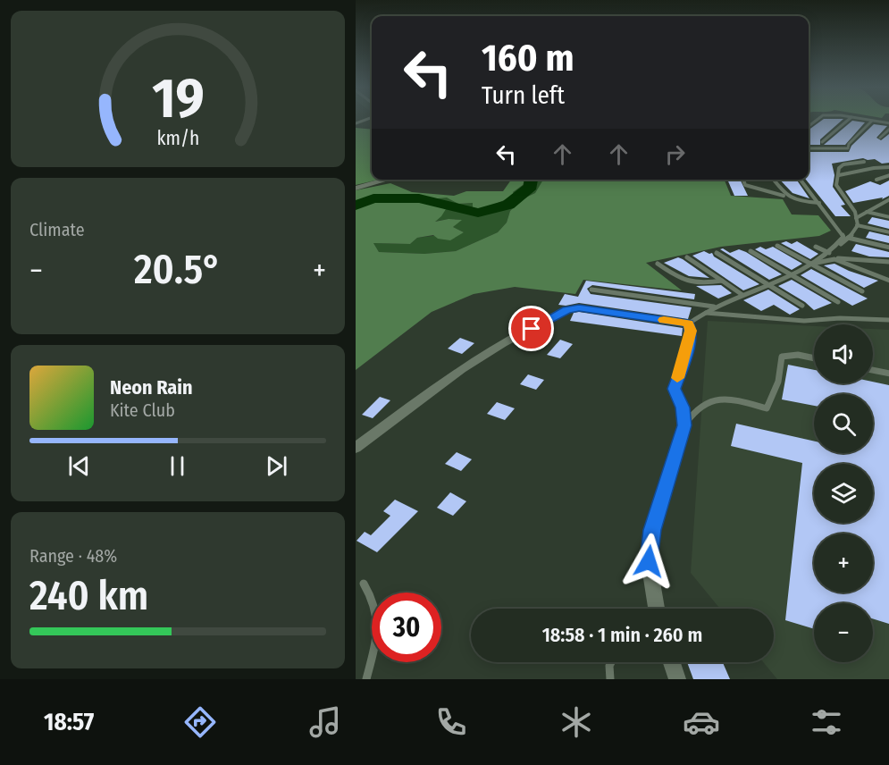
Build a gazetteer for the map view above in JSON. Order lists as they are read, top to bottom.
{
  "page": {
    "turn": ["160 m", "Turn left"],
    "tile": [
      "Climate",
      ["Range · 48%", "240 km"]
    ],
    "heat": ["−", "20.5°", "+"],
    "map_buttons": ["+", "−"],
    "song": ["Neon Rain", "Kite Club"],
    "limit": "30",
    "trip": "18:58 · 1 min · 260 m",
    "tabs": "18:57",
    "gauge": ["19", "km/h"]
  }
}
